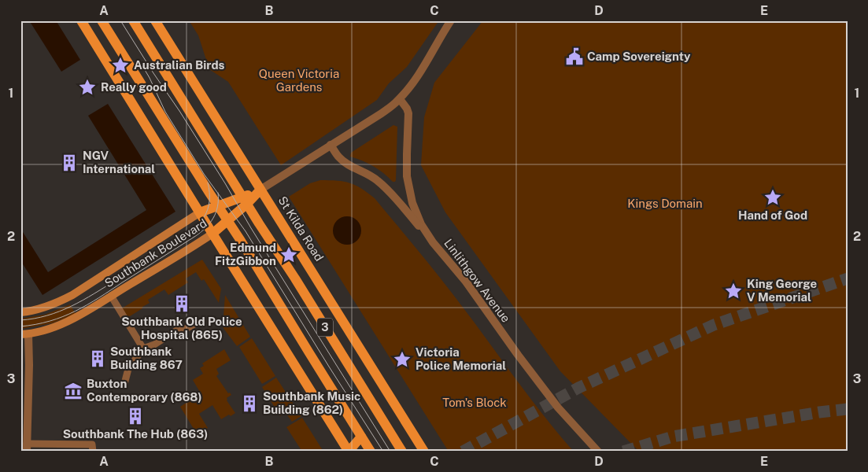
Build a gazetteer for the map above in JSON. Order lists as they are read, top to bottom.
{
  "streets": {
    "main road": ["St Kilda Road", "Southbank Boulevard", "3"],
    "street": ["Linlithgow Avenue"]
  },
  "crossings": [
    ["St Kilda Road", "Southbank Boulevard"],
    ["Southbank Boulevard", "3"]
  ],
  "parks": ["Queen Victoria Gardens", "Kings Domain", "Tom's Block"],
  "places": {
    "public building": ["Camp Sovereignty"],
    "place": [
      "Australian Birds",
      "Really good",
      "Hand of God",
      "Edmund FitzGibbon",
      "King George V Memorial",
      "Victoria Police Memorial"
    ],
    "building": [
      "NGV International",
      "Southbank Old Police Hospital (865)",
      "Southbank Building 867",
      "Southbank Music Building (862)",
      "Southbank The Hub (863)"
    ],
    "museum": ["Buxton Contemporary (868)"]
  },
  "grid": {
    "columns": [
      "A",
      "B",
      "C",
      "D",
      "E"
    ],
    "rows": ["1", "2", "3"]
  }
}
